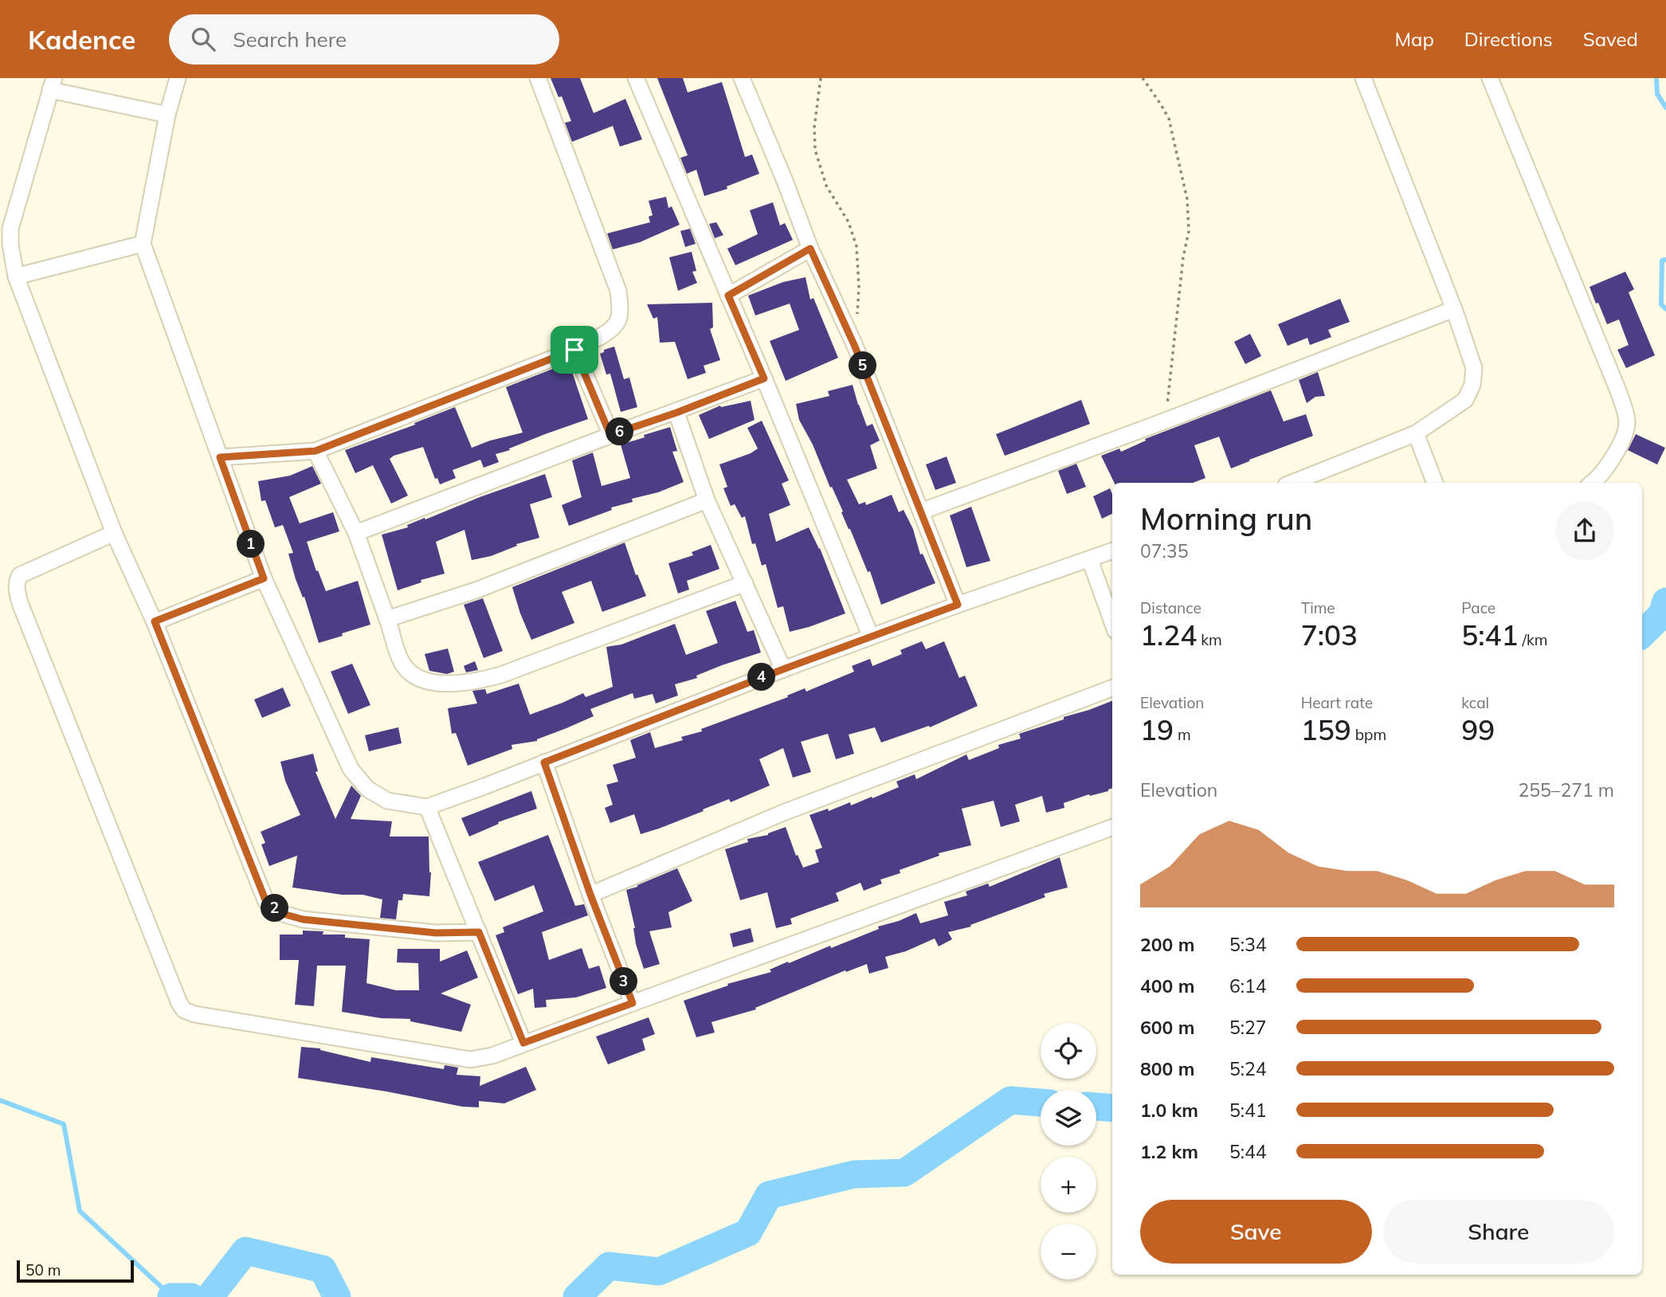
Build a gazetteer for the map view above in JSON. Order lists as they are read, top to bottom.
{
  "scale_bar": "50 m",
  "page": {
    "header": "Kadence",
    "search": "Search here",
    "nav": ["Map", "Directions", "Saved"],
    "pins": [
      "5",
      "6",
      "1",
      "4",
      "2",
      "3"
    ],
    "heading": ["Morning run", "07:35"],
    "stats": [
      ["Distance", "1.24 km"],
      ["Time", "7:03"],
      ["Pace", "5:41 /km"],
      ["Elevation", "19 m"],
      ["Heart rate", "159 bpm"],
      ["kcal", "99"]
    ],
    "chart": ["Elevation", "255–271 m"],
    "list": [
      {
        "name": "200 m",
        "note": "5:34"
      },
      {
        "name": "400 m",
        "note": "6:14"
      },
      {
        "name": "600 m",
        "note": "5:27"
      },
      {
        "name": "800 m",
        "note": "5:24"
      },
      {
        "name": "1.0 km",
        "note": "5:41"
      },
      {
        "name": "1.2 km",
        "note": "5:44"
      }
    ],
    "map_buttons": ["+", "−"],
    "buttons": ["Save", "Share"],
    "scale": "50 m"
  }
}
